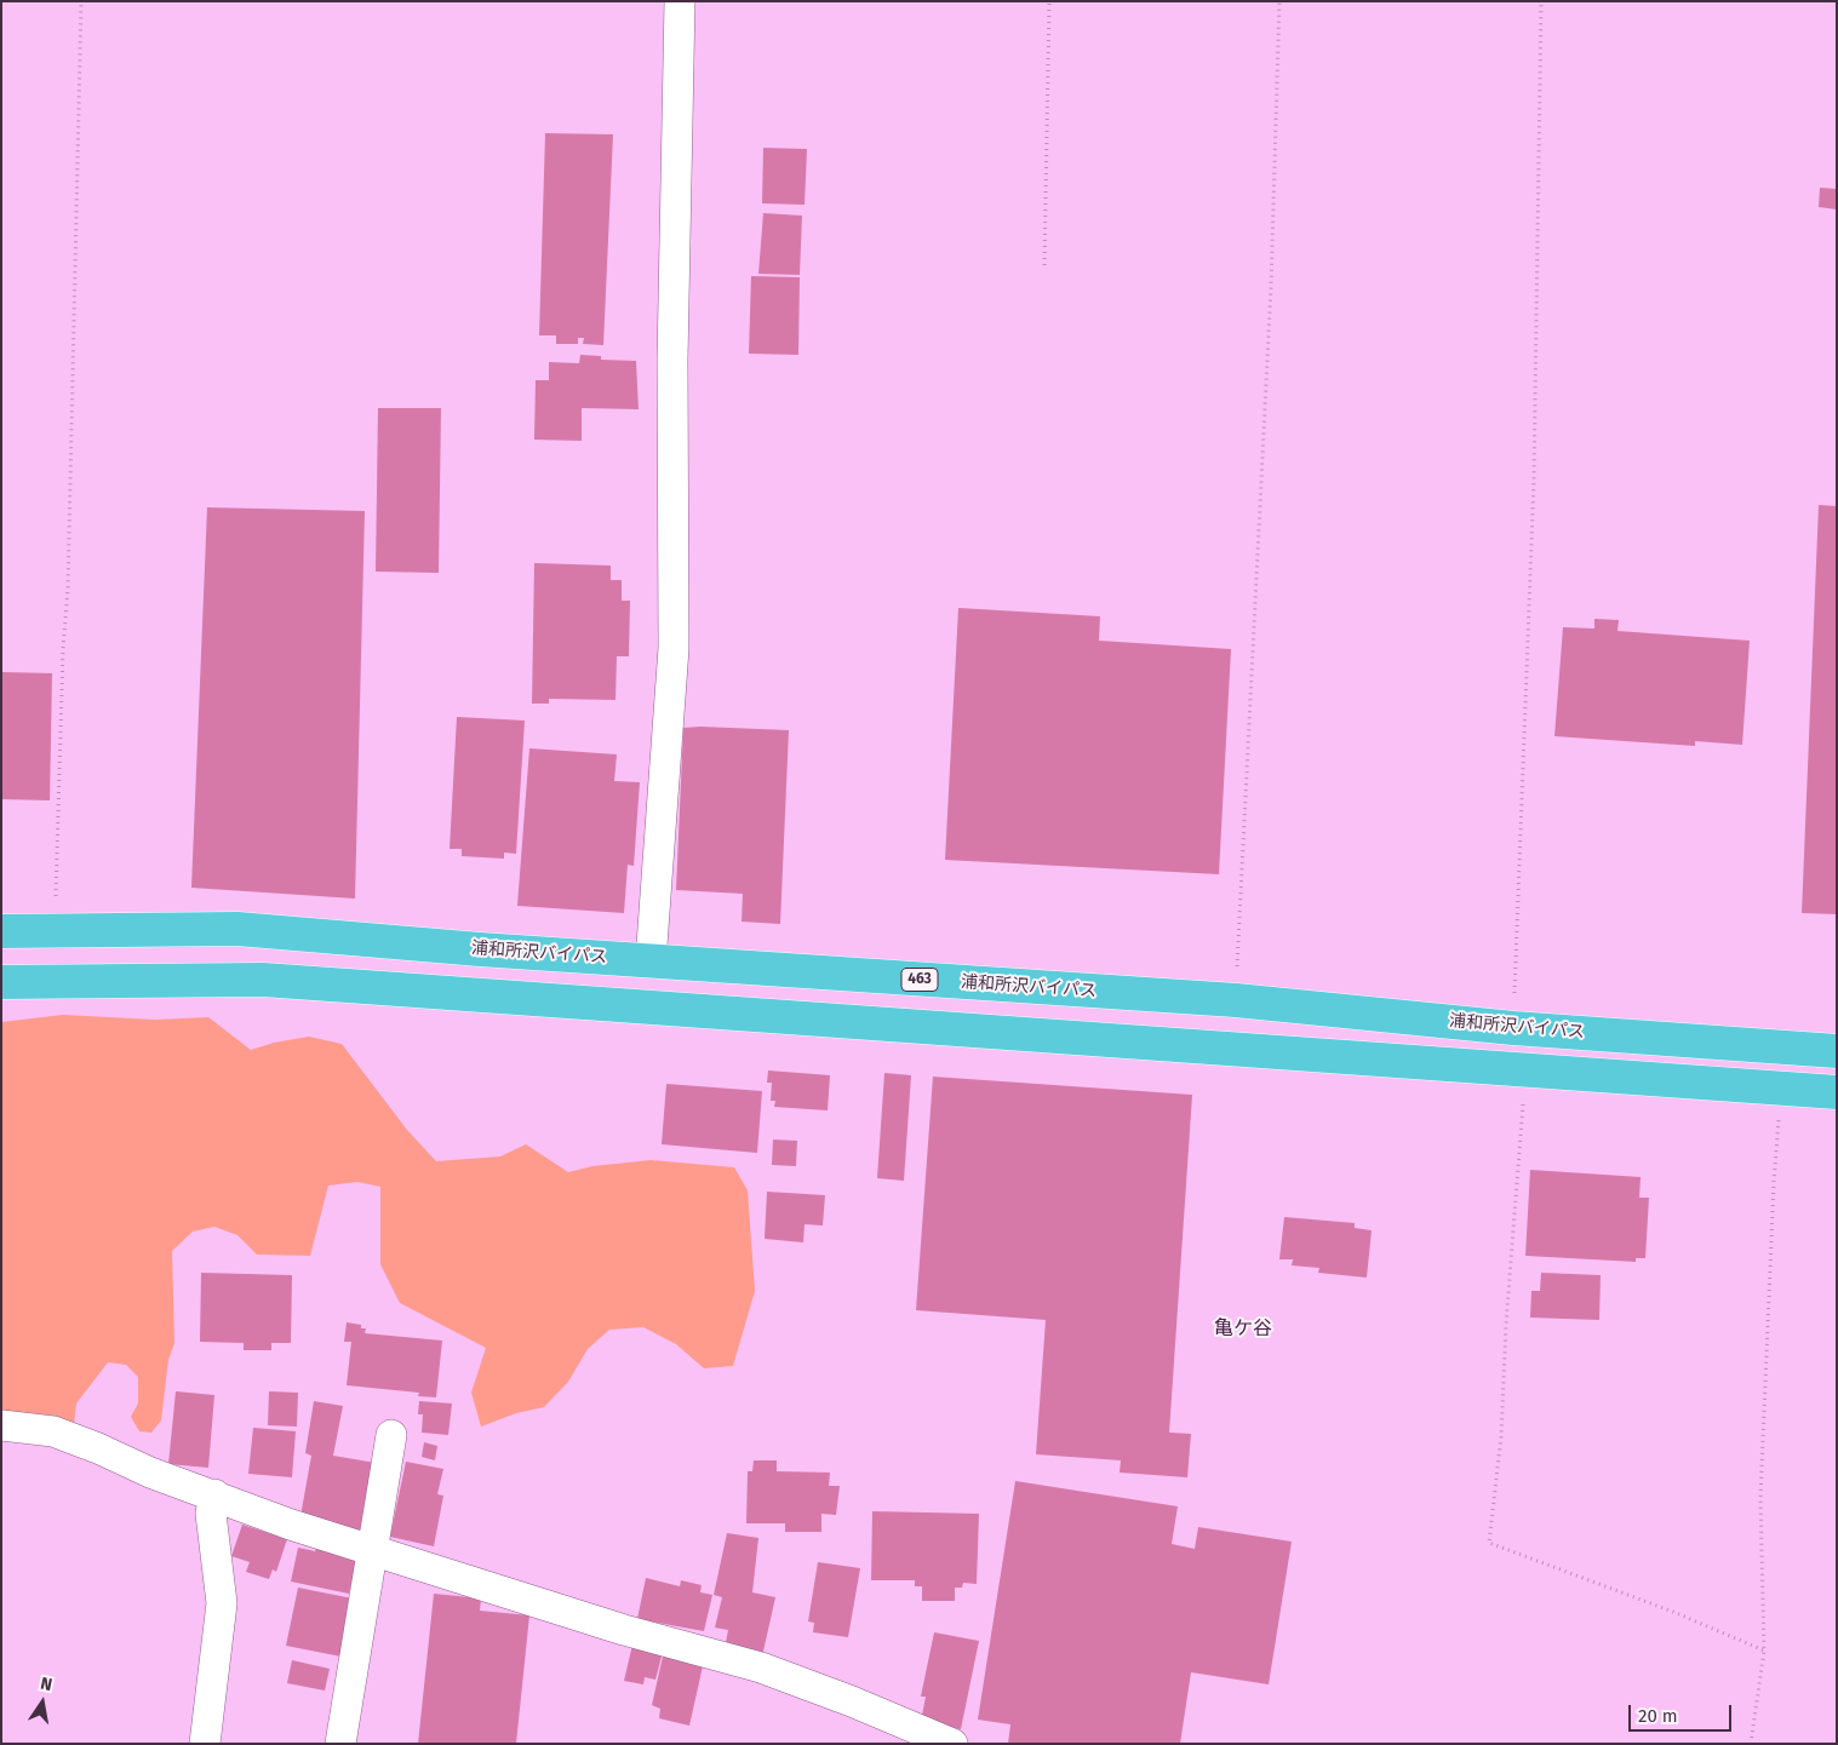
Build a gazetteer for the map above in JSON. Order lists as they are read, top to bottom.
{
  "streets": {
    "highway": ["浦和所沢バイパス", "463"]
  },
  "districts": ["亀ケ谷"],
  "scale_bar": "20 m",
  "north": "top"
}
